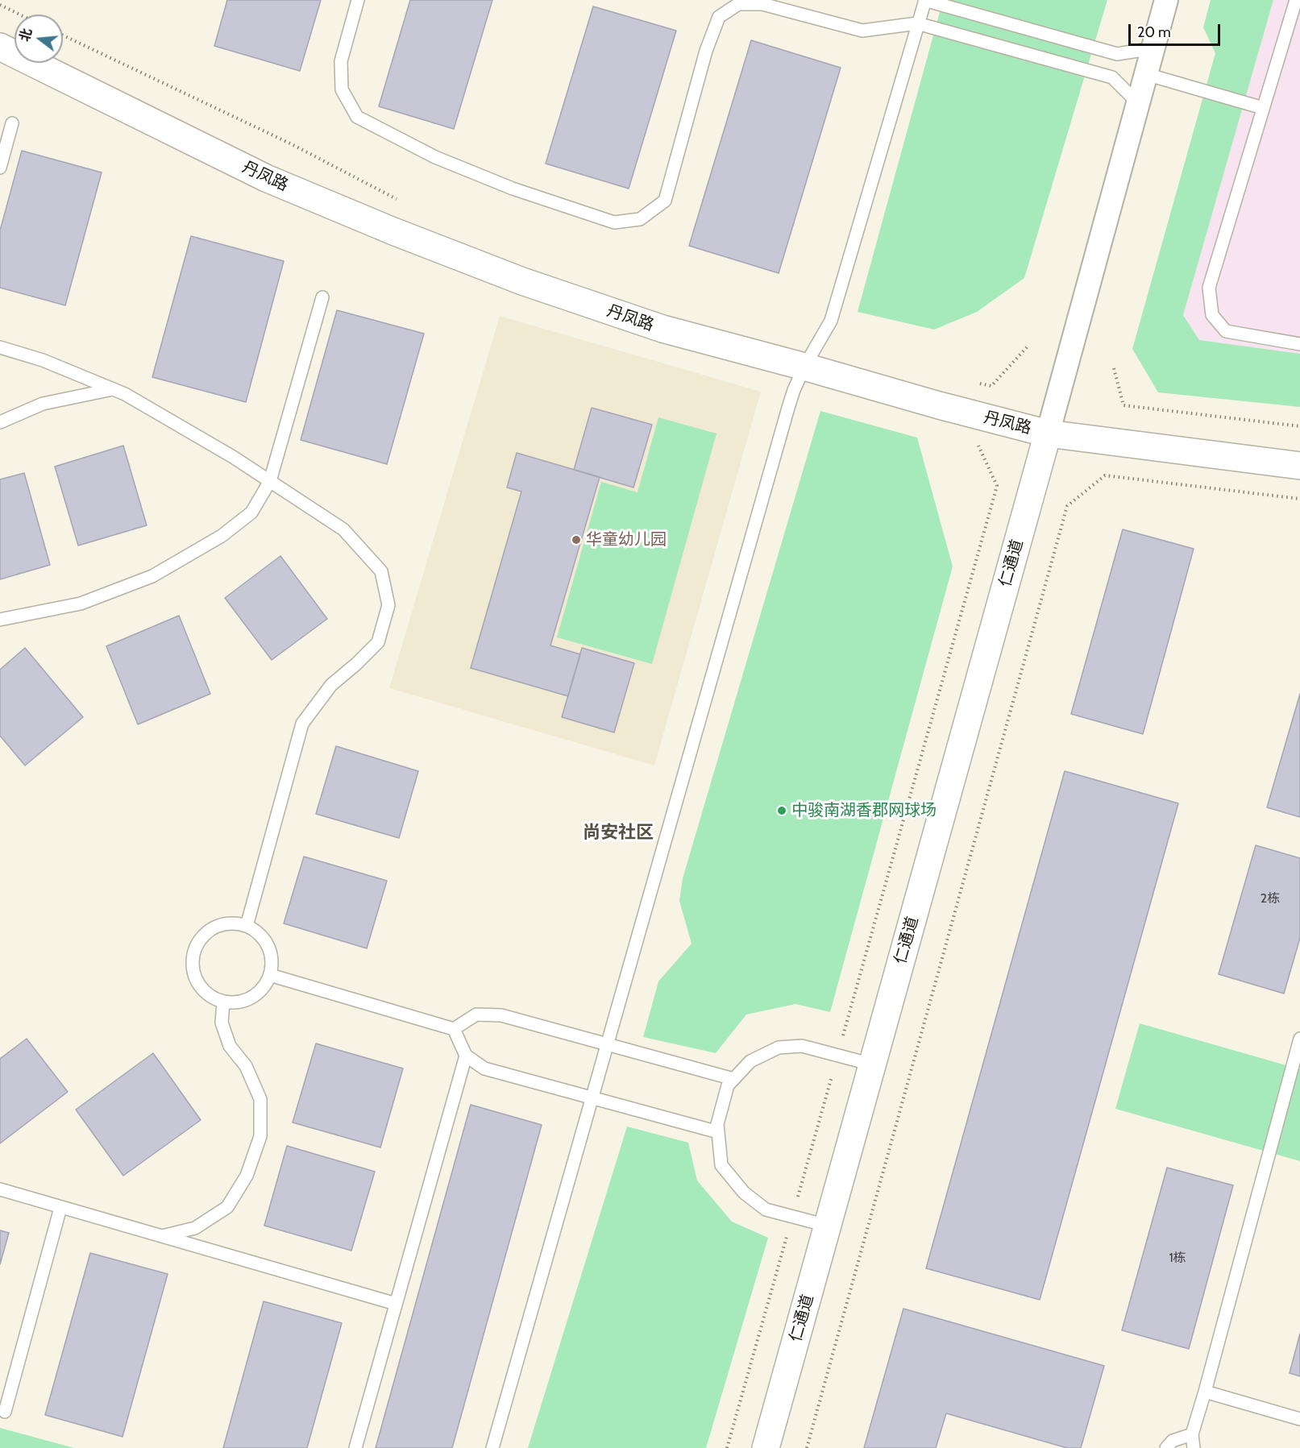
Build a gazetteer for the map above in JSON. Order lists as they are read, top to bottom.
{
  "streets": {
    "main road": ["丹凤路", "仁通道"]
  },
  "crossings": [
    ["丹凤路", "仁通道"]
  ],
  "districts": ["尚安社区"],
  "places": ["华童幼儿园", "中骏南湖香郡网球场"],
  "house_numbers": ["2栋", "1栋"],
  "scale_bar": "20 m",
  "north": "left"
}
